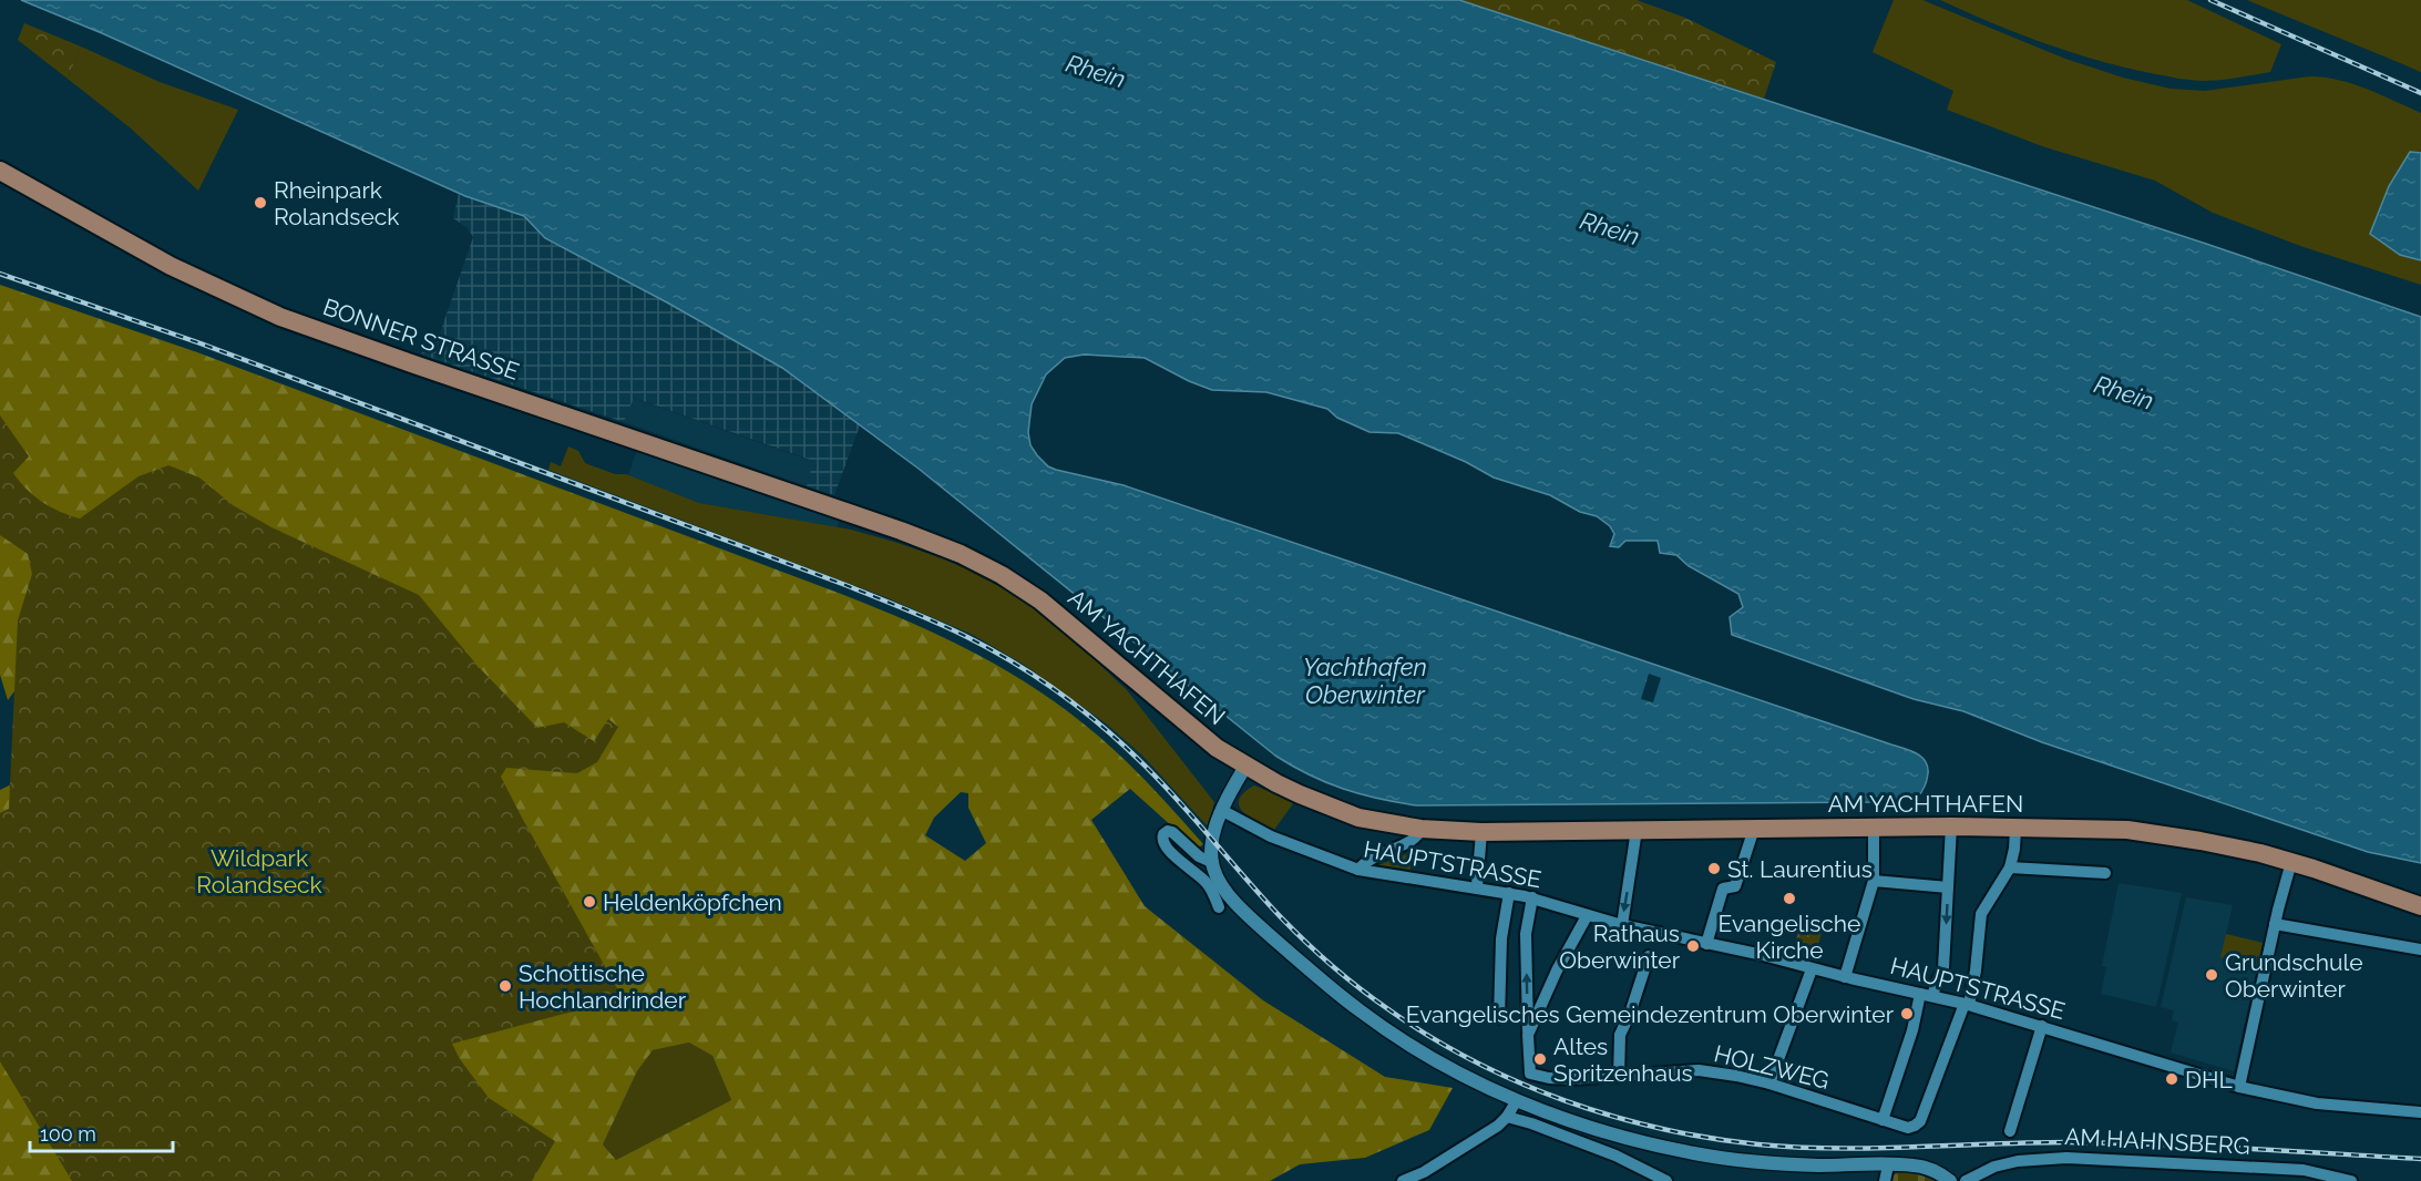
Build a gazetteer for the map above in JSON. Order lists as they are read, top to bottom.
{
  "streets": {
    "main road": ["BONNER STRASSE", "AM YACHTHAFEN"],
    "street": ["HAUPTSTRASSE", "HOLZWEG", "AM HAHNSBERG"]
  },
  "crossings": [
    ["BONNER STRASSE", "AM YACHTHAFEN"],
    ["HAUPTSTRASSE", "HOLZWEG"]
  ],
  "water": ["Rhein", "Yachthafen Oberwinter"],
  "parks": ["Wildpark Rolandseck"],
  "places": [
    "Rheinpark Rolandseck",
    "St. Laurentius",
    "Evangelische Kirche",
    "Heldenköpfchen",
    "Rathaus Oberwinter",
    "Grundschule Oberwinter",
    "Schottische Hochlandrinder",
    "Evangelisches Gemeindezentrum Oberwinter",
    "Altes Spritzenhaus",
    "DHL"
  ],
  "scale_bar": "100 m"
}
